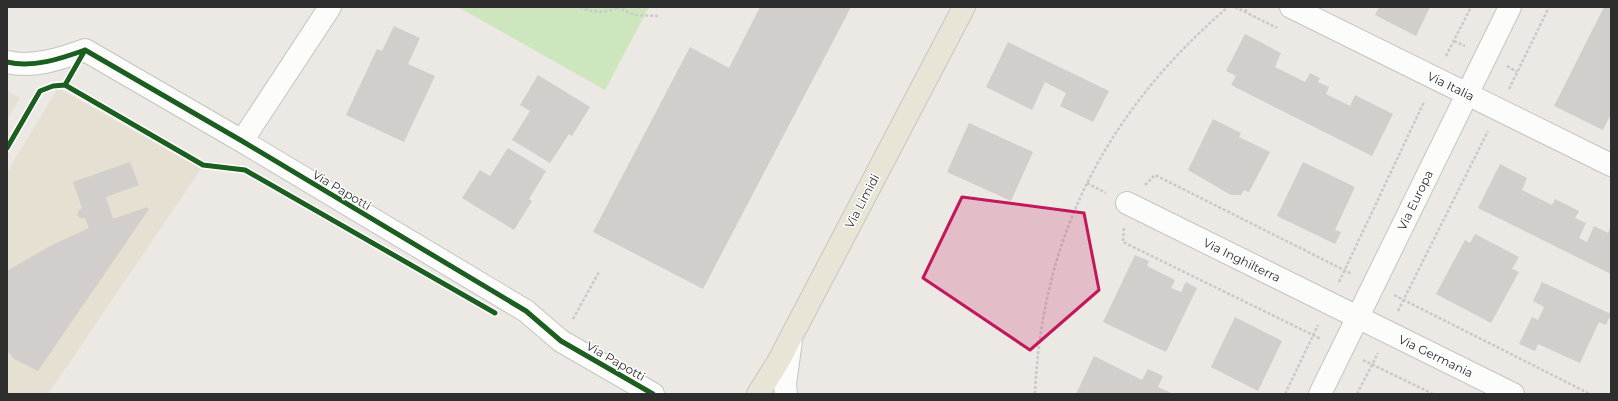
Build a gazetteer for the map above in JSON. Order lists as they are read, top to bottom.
{
  "streets": {
    "main road": ["Via Limidi"],
    "street": [
      "Via Italia",
      "Via Papotti",
      "Via Europa",
      "Via Inghilterra",
      "Via Germania"
    ]
  },
  "crossings": [
    ["Via Italia", "Via Europa"],
    ["Via Europa", "Via Inghilterra"],
    ["Via Europa", "Via Germania"],
    ["Via Inghilterra", "Via Germania"]
  ]
}
